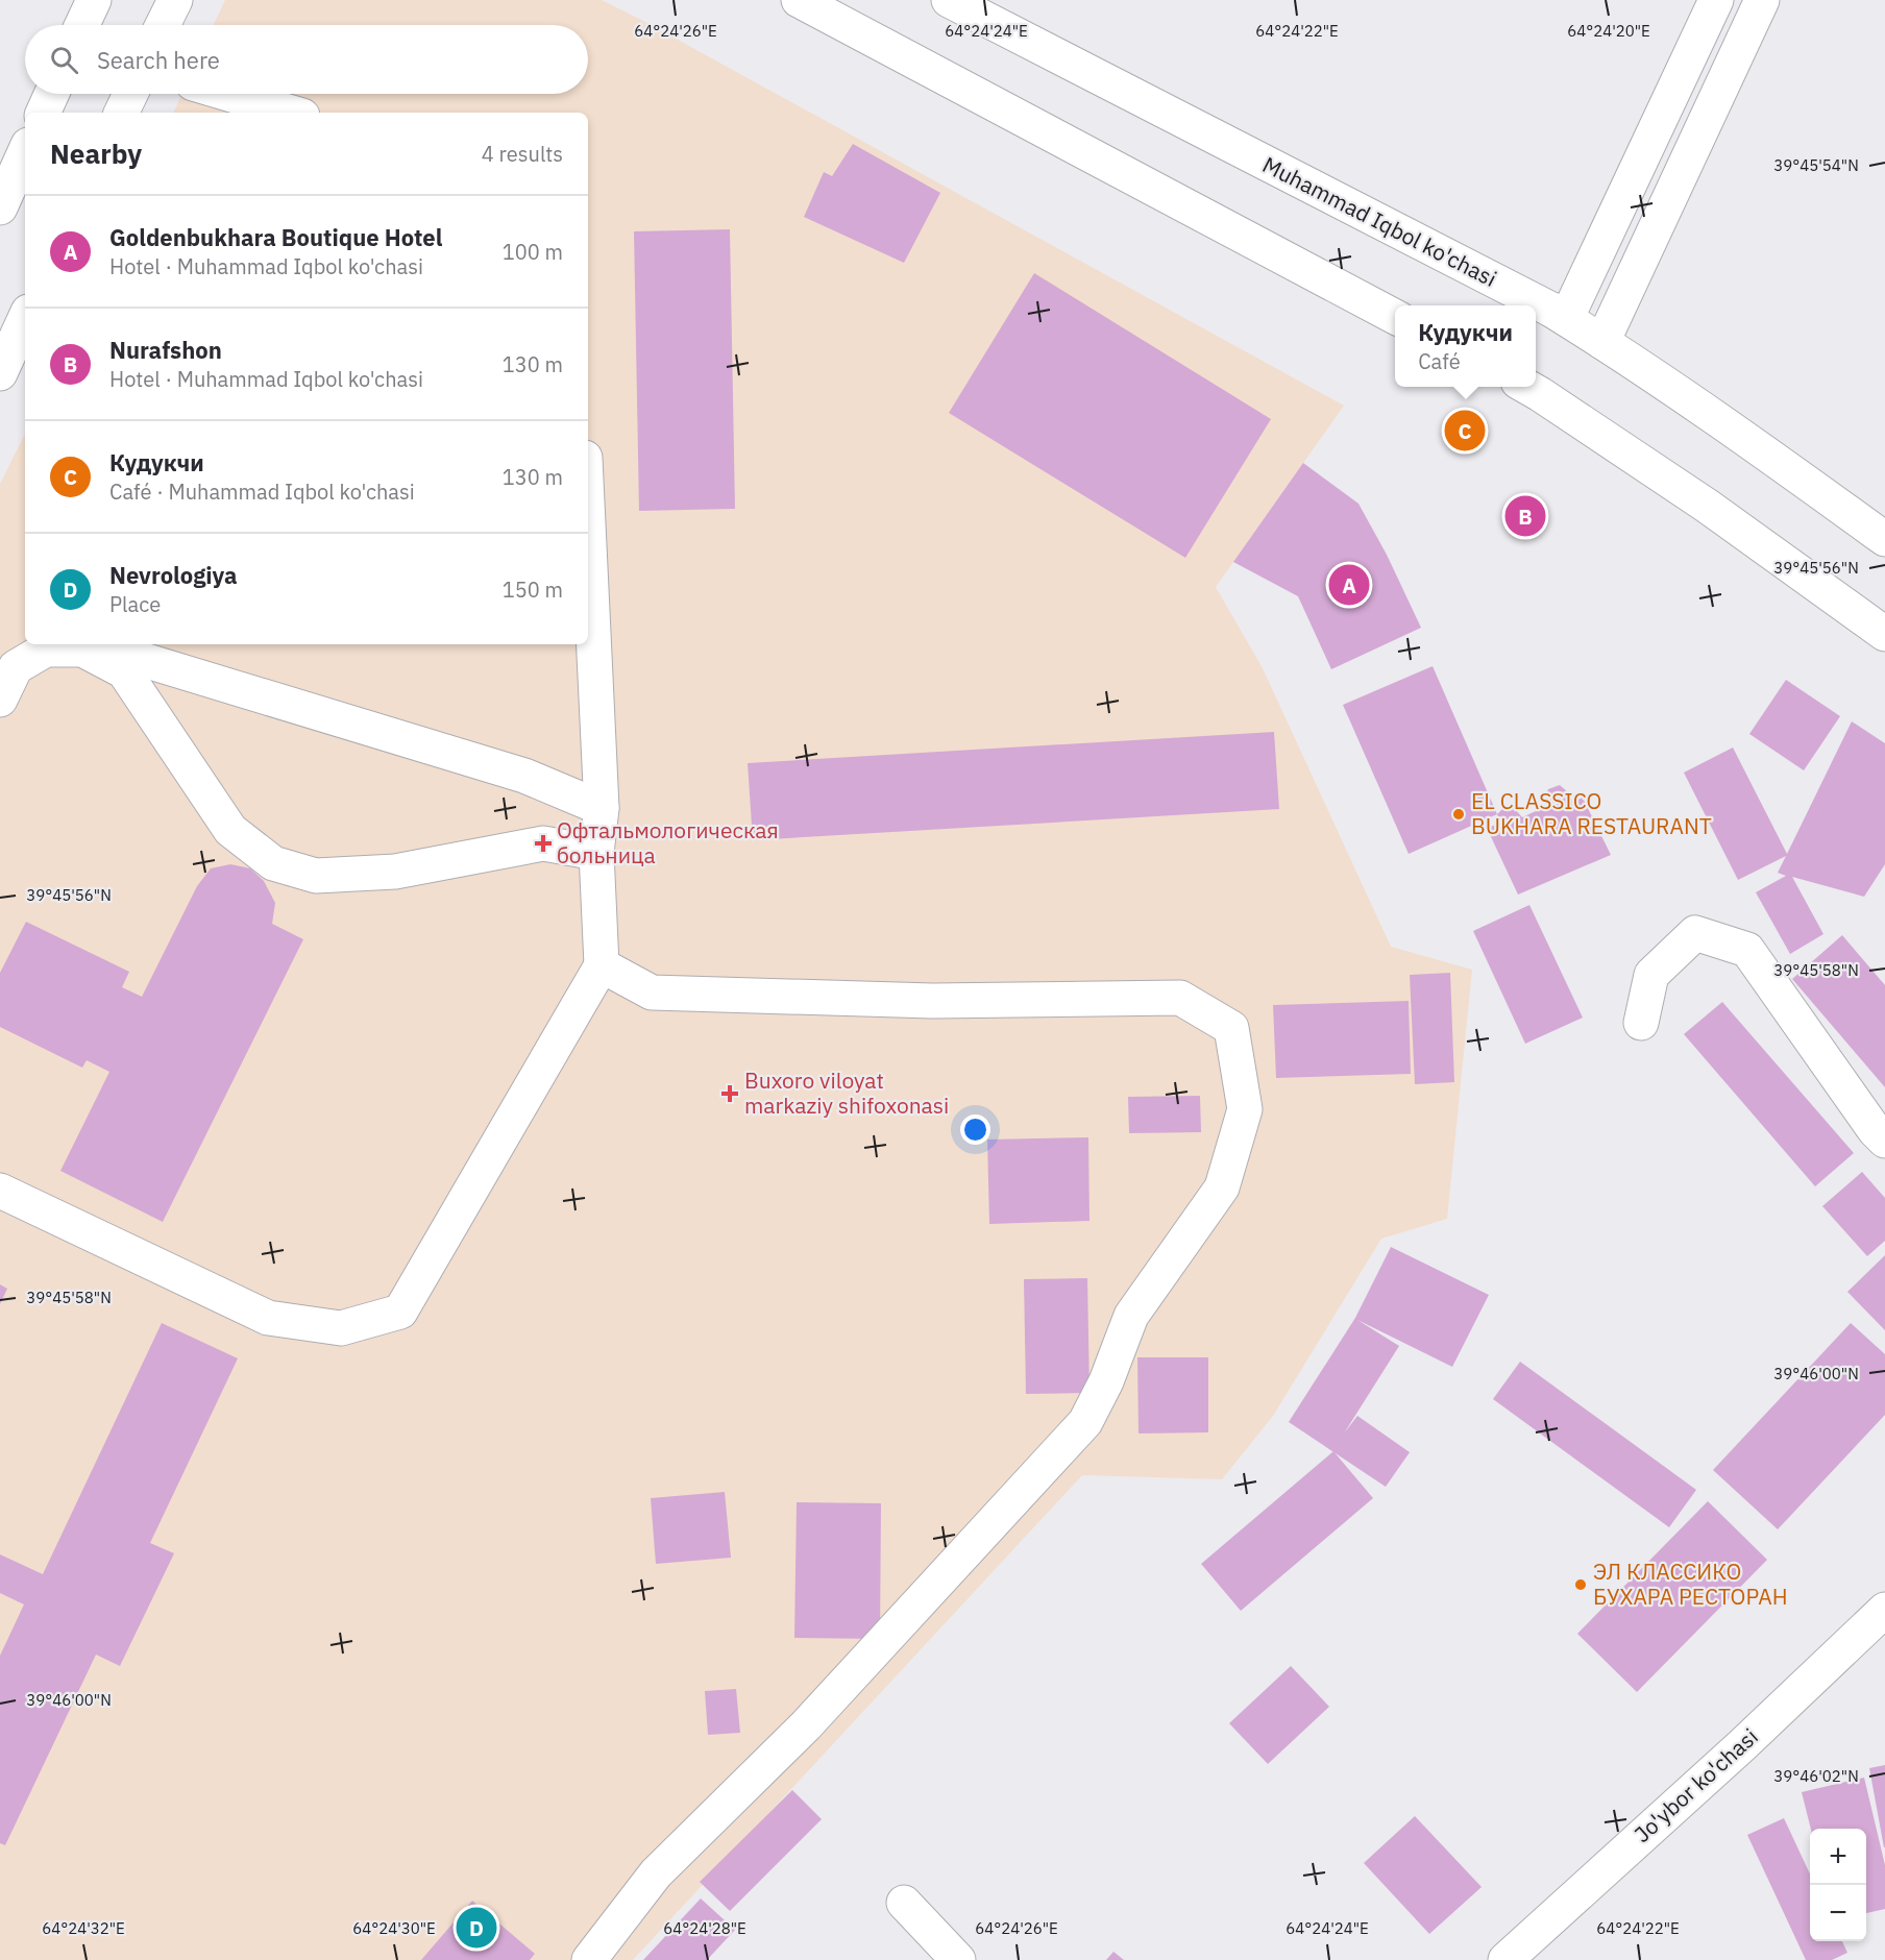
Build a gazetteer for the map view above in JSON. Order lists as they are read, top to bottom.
{
  "streets": {
    "main road": ["Muhammad Iqbol ko'chasi", "Jo'ybor ko'chasi"]
  },
  "places": {
    "other": ["EL CLASSICO BUKHARA RESTAURANT", "ЭЛ КЛАССИКО БУХАРА РЕСТОРАН"],
    "health": ["Офтальмологическая больница", "Buxoro viloyat markaziy shifoxonasi"]
  },
  "page": {
    "search": "Search here",
    "heading": ["Nearby", "4 results"],
    "list": [
      {
        "mark": "A",
        "name": "Goldenbukhara Boutique Hotel",
        "note": "Hotel · Muhammad Iqbol ko'chasi",
        "value": "100 m"
      },
      {
        "mark": "B",
        "name": "Nurafshon",
        "note": "Hotel · Muhammad Iqbol ko'chasi",
        "value": "130 m"
      },
      {
        "mark": "C",
        "name": "Кудукчи",
        "note": "Café · Muhammad Iqbol ko'chasi",
        "value": "130 m"
      },
      {
        "mark": "D",
        "name": "Nevrologiya",
        "note": "Place",
        "value": "150 m"
      }
    ],
    "popup": ["Кудукчи", "Café"],
    "pins": [
      "C",
      "B",
      "A",
      "D"
    ],
    "map_buttons": ["+", "−"]
  },
  "coordinates": [
    "64°24'26\"E",
    "64°24'24\"E",
    "64°24'22\"E",
    "64°24'20\"E",
    "39°45'54\"N",
    "39°45'56\"N",
    "39°45'58\"N",
    "39°46'00\"N",
    "39°46'02\"N",
    "64°24'32\"E",
    "64°24'30\"E",
    "64°24'28\"E"
  ]
}
